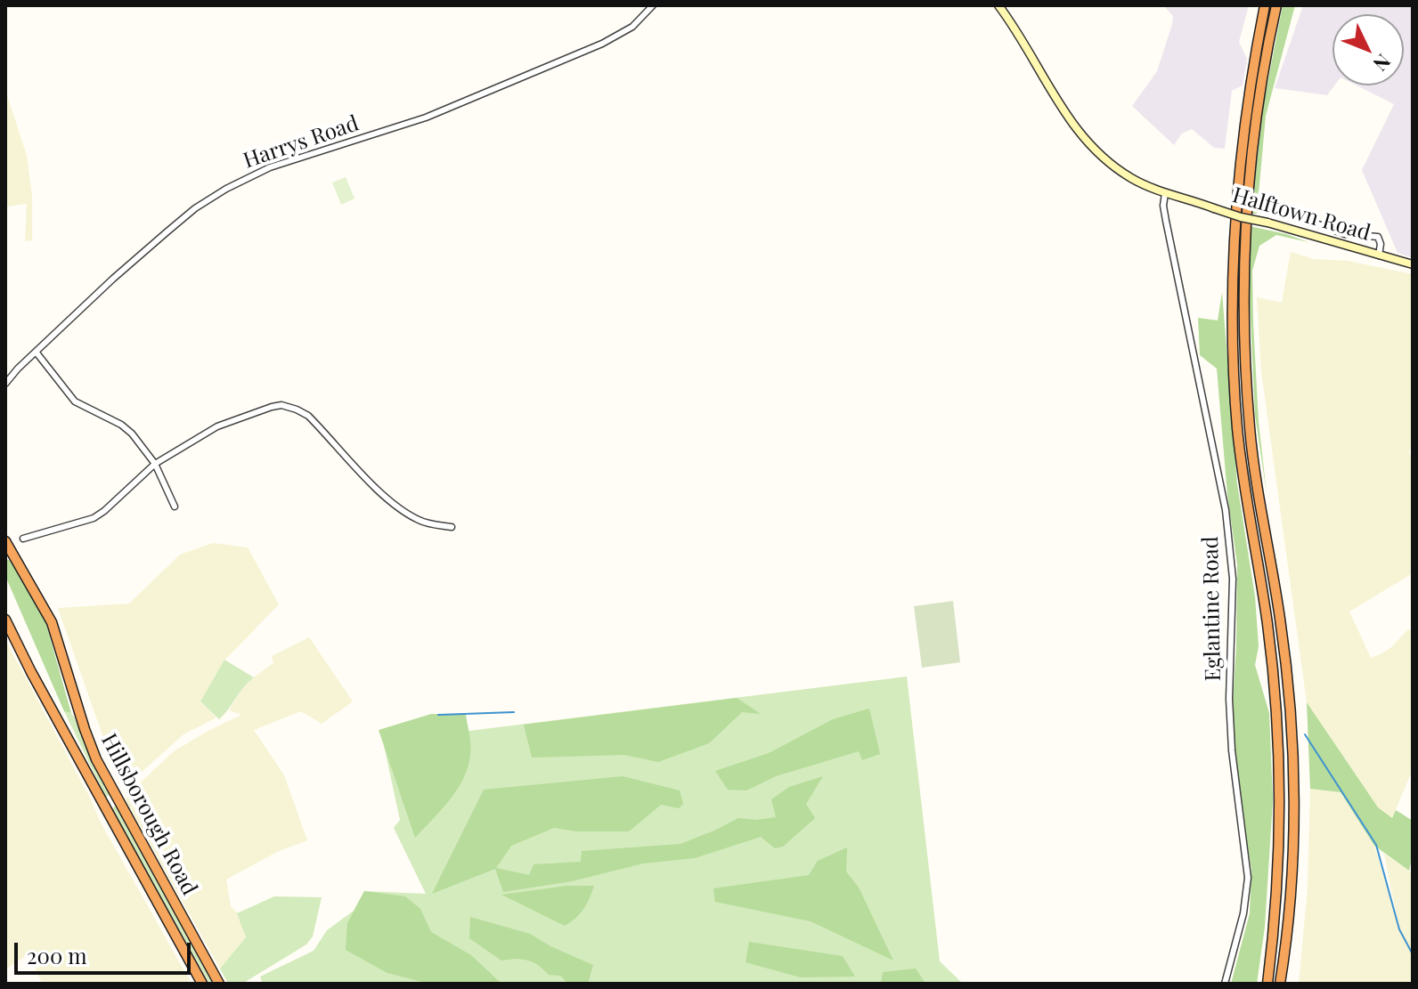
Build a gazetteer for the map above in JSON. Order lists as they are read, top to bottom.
{
  "streets": {
    "highway": ["Hillsborough Road"],
    "street": ["Harrys Road", "Halftown Road", "Eglantine Road"]
  },
  "crossings": [
    ["Halftown Road", "Eglantine Road"]
  ],
  "scale_bar": "200 m",
  "north": "bottom right"
}
